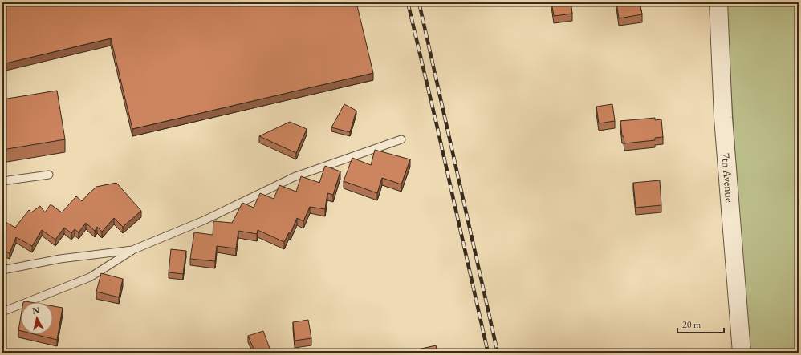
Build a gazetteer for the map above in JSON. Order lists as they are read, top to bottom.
{
  "streets": {
    "street": ["7th Avenue"]
  },
  "scale_bar": "20 m",
  "north": "top"
}
